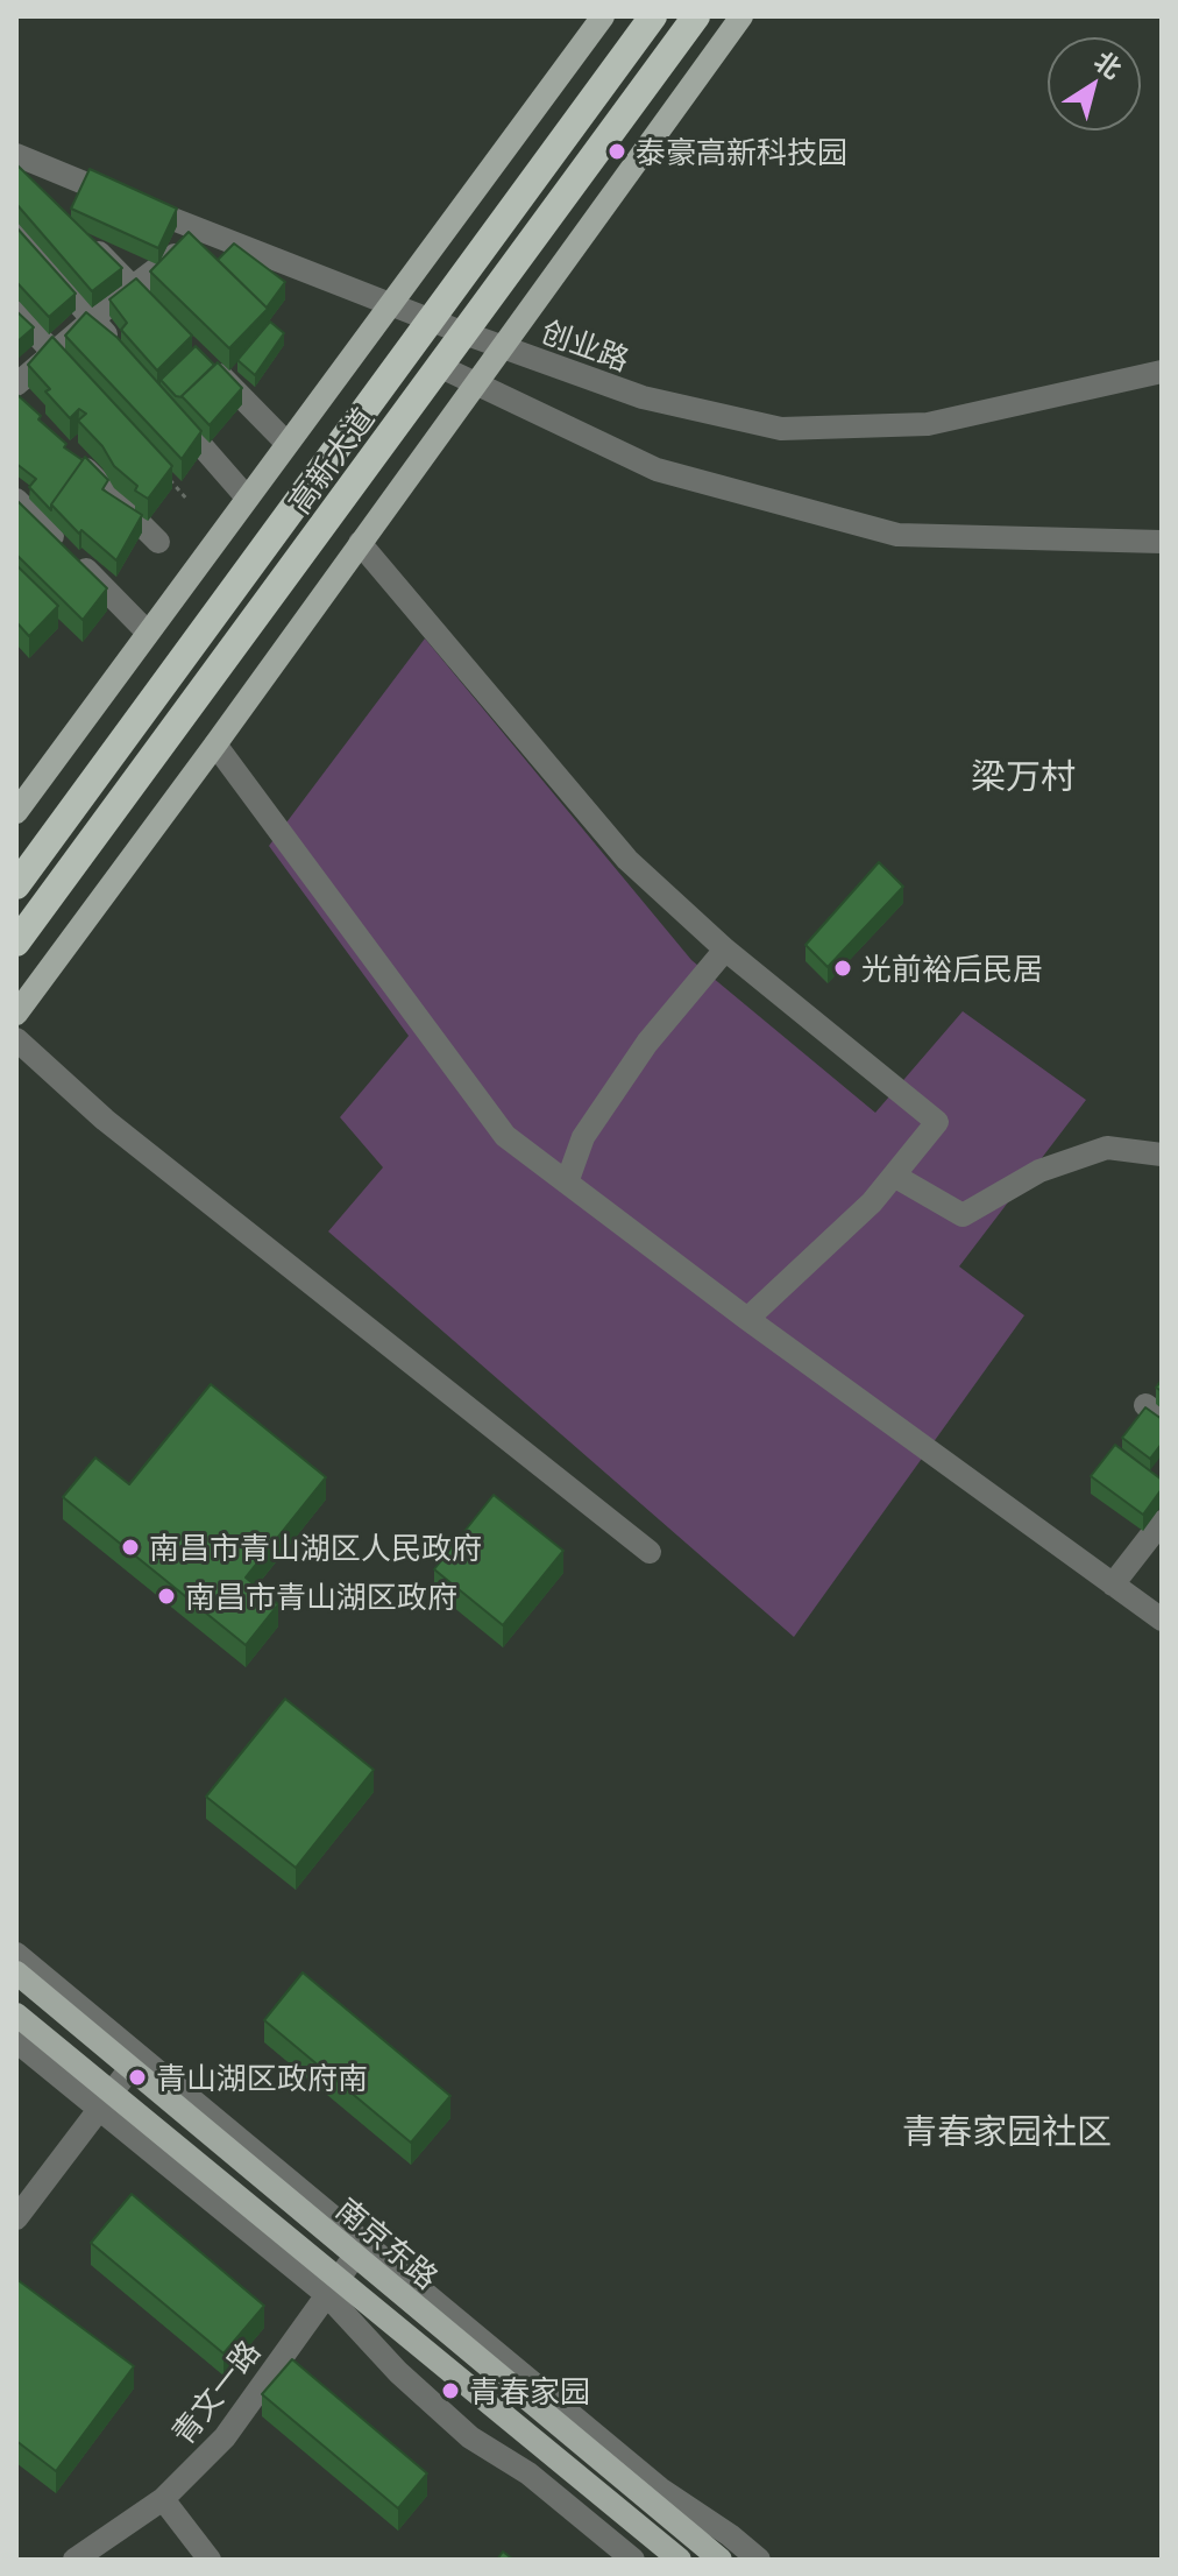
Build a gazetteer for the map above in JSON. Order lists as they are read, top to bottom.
{
  "streets": {
    "highway": ["高新大道"],
    "main road": ["南京东路"],
    "street": ["创业路", "青文一路"]
  },
  "crossings": [
    ["创业路", "高新大道"],
    ["南京东路", "青文一路"]
  ],
  "districts": ["梁万村", "青春家园社区"],
  "places": [
    "泰豪高新科技园",
    "光前裕后民居",
    "南昌市青山湖区人民政府",
    "南昌市青山湖区政府",
    "青山湖区政府南",
    "青春家园"
  ],
  "north": "top right"
}
